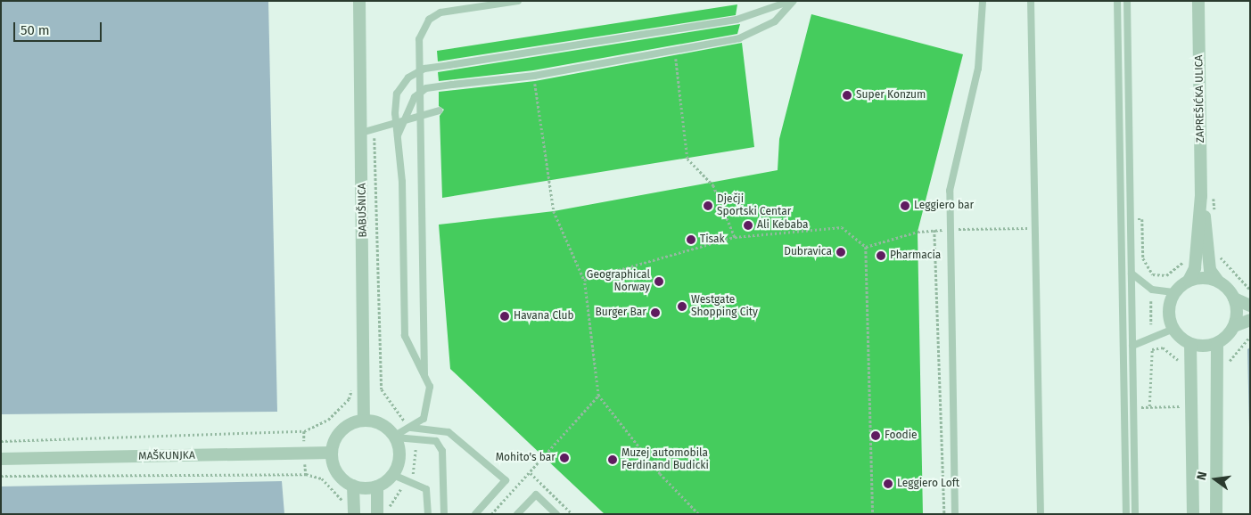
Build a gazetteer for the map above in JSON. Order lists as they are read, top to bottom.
{
  "streets": {
    "street": ["ZAPREŠIĆKA ULICA", "BABUŠNICA", "MAŠKUNJKA"]
  },
  "crossings": [
    ["BABUŠNICA", "MAŠKUNJKA"]
  ],
  "places": [
    "Super Konzum",
    "Dječji Sportski Centar",
    "Leggiero bar",
    "Ali Kebaba",
    "Tisak",
    "Dubravica",
    "Pharmacia",
    "Geographical Norway",
    "Westgate Shopping City",
    "Burger Bar",
    "Havana Club",
    "Foodie",
    "Mohito's bar",
    "Muzej automobila Ferdinand Budicki",
    "Leggiero Loft"
  ],
  "scale_bar": "50 m",
  "north": "left"
}
